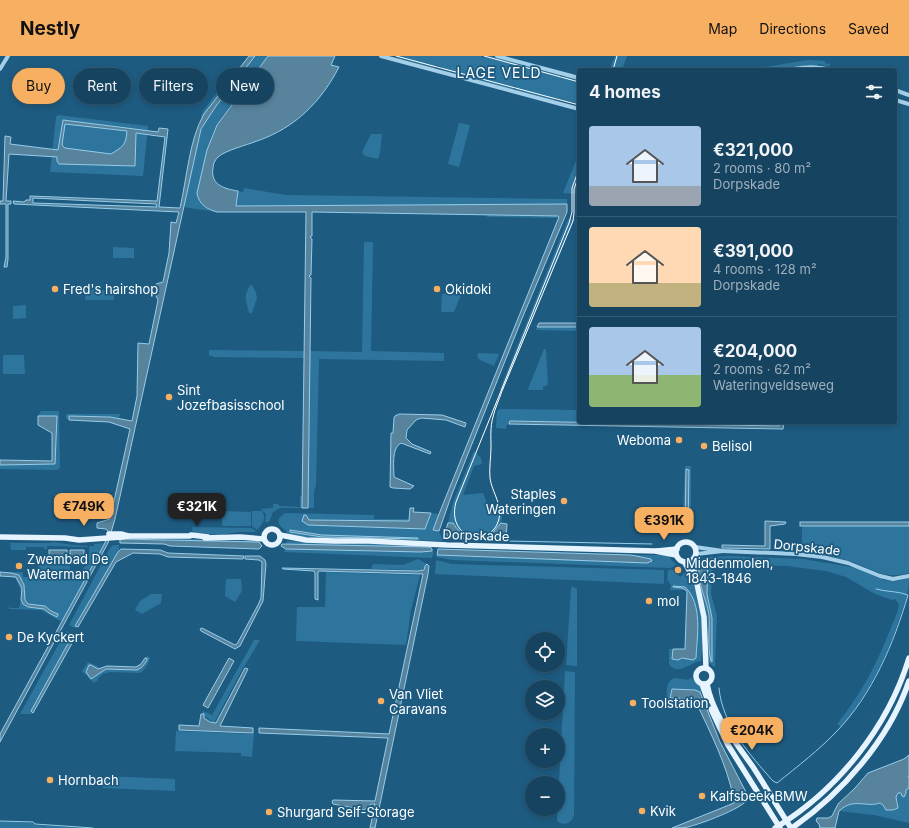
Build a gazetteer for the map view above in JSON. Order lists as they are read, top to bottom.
{
  "streets": {
    "main road": ["Dorpskade"]
  },
  "districts": ["LAGE VELD"],
  "places": [
    "Fred's hairshop",
    "Okidoki",
    "Sint Jozefbasisschool",
    "Weboma",
    "Belisol",
    "Staples Wateringen",
    "Zwembad De Waterman",
    "Middenmolen, 1843-1846",
    "mol",
    "De Kyckert",
    "Van Vliet Caravans",
    "Toolstation",
    "Hornbach",
    "Kalfsbeek BMW",
    "Kvik",
    "Shurgard Self-Storage"
  ],
  "page": {
    "header": "Nestly",
    "nav": ["Map", "Directions", "Saved"],
    "chip": [
      "Buy",
      "Rent",
      "Filters",
      "New"
    ],
    "heading": "4 homes",
    "list": [
      {
        "name": "€321,000",
        "note": "2 rooms · 80 m² · Dorpskade"
      },
      {
        "name": "€391,000",
        "note": "4 rooms · 128 m² · Dorpskade"
      },
      {
        "name": "€204,000",
        "note": "2 rooms · 62 m² · Wateringveldseweg"
      }
    ],
    "price": [
      "€749K",
      "€321K",
      "€391K",
      "€204K"
    ],
    "map_buttons": ["+", "−"]
  }
}
